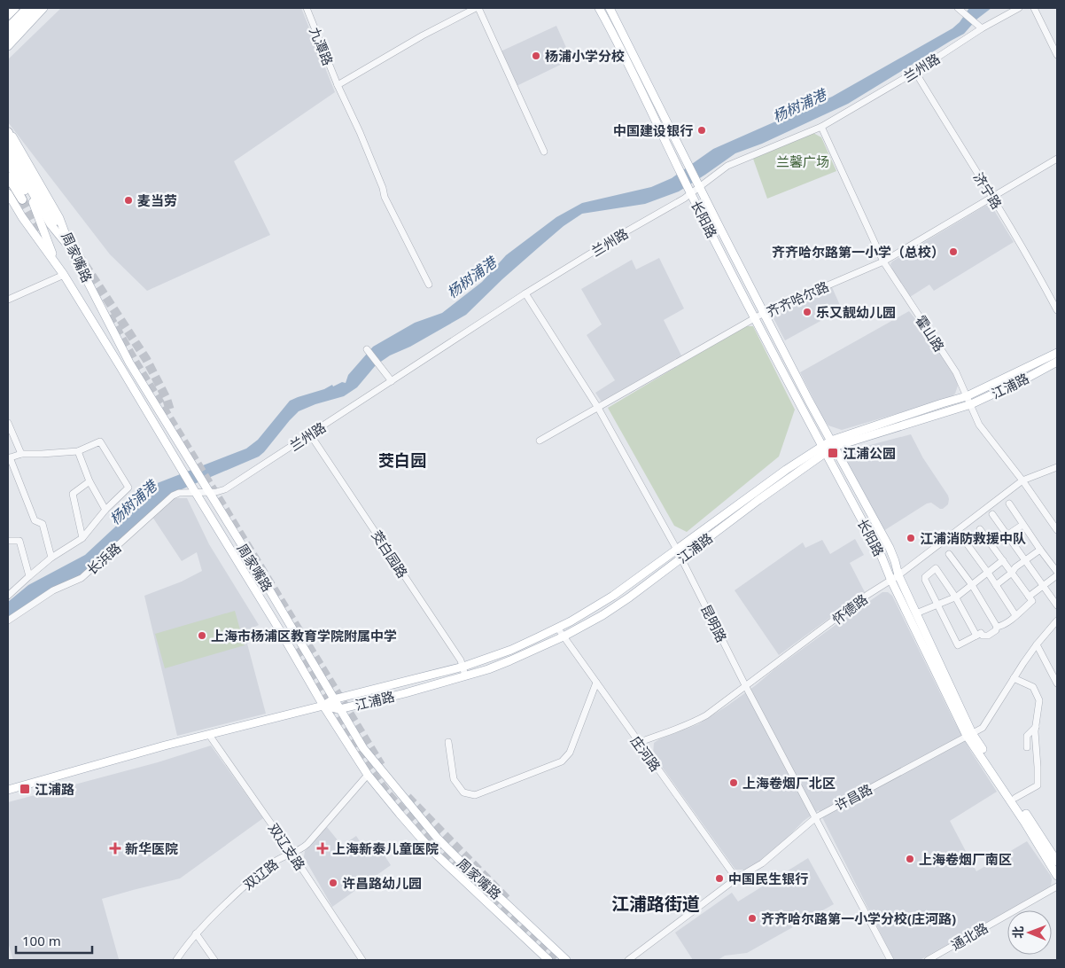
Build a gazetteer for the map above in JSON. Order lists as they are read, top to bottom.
{
  "streets": {
    "main road": ["长阳路", "周家嘴路", "江浦路"],
    "street": [
      "九潭路",
      "兰州路",
      "济宁路",
      "齐齐哈尔路",
      "霍山路",
      "茭白园路",
      "长浜路",
      "怀德路",
      "昆明路",
      "庄河路",
      "许昌路",
      "双辽支路",
      "双辽路",
      "通北路"
    ]
  },
  "crossings": [
    ["兰州路", "济宁路"],
    ["兰州路", "长阳路"],
    ["兰州路", "周家嘴路"],
    ["兰州路", "霍山路"],
    ["兰州路", "茭白园路"],
    ["兰州路", "长浜路"],
    ["兰州路", "昆明路"],
    ["济宁路", "齐齐哈尔路"],
    ["长阳路", "齐齐哈尔路"],
    ["长阳路", "江浦路"],
    ["长阳路", "怀德路"],
    ["长阳路", "许昌路"],
    ["周家嘴路", "江浦路"],
    ["周家嘴路", "长浜路"],
    ["周家嘴路", "双辽路"],
    ["齐齐哈尔路", "霍山路"],
    ["齐齐哈尔路", "昆明路"],
    ["霍山路", "江浦路"],
    ["霍山路", "怀德路"],
    ["江浦路", "茭白园路"],
    ["江浦路", "昆明路"],
    ["江浦路", "庄河路"],
    ["江浦路", "双辽支路"],
    ["怀德路", "昆明路"],
    ["怀德路", "庄河路"],
    ["昆明路", "许昌路"],
    ["庄河路", "许昌路"],
    ["双辽支路", "双辽路"]
  ],
  "districts": ["茭白园", "江浦路街道"],
  "water": ["杨树浦港"],
  "parks": ["兰馨广场"],
  "places": {
    "other": [
      "杨浦小学分校",
      "中国建设银行",
      "麦当劳",
      "齐齐哈尔路第一小学（总校）",
      "乐又靓幼儿园",
      "江浦消防救援中队",
      "上海市杨浦区教育学院附属中学",
      "上海卷烟厂北区",
      "上海卷烟厂南区",
      "中国民生银行",
      "许昌路幼儿园",
      "齐齐哈尔路第一小学分校(庄河路)"
    ],
    "transit": ["江浦公园", "江浦路"],
    "health": ["新华医院", "上海新泰儿童医院"]
  },
  "scale_bar": "100 m",
  "north": "left"
}
